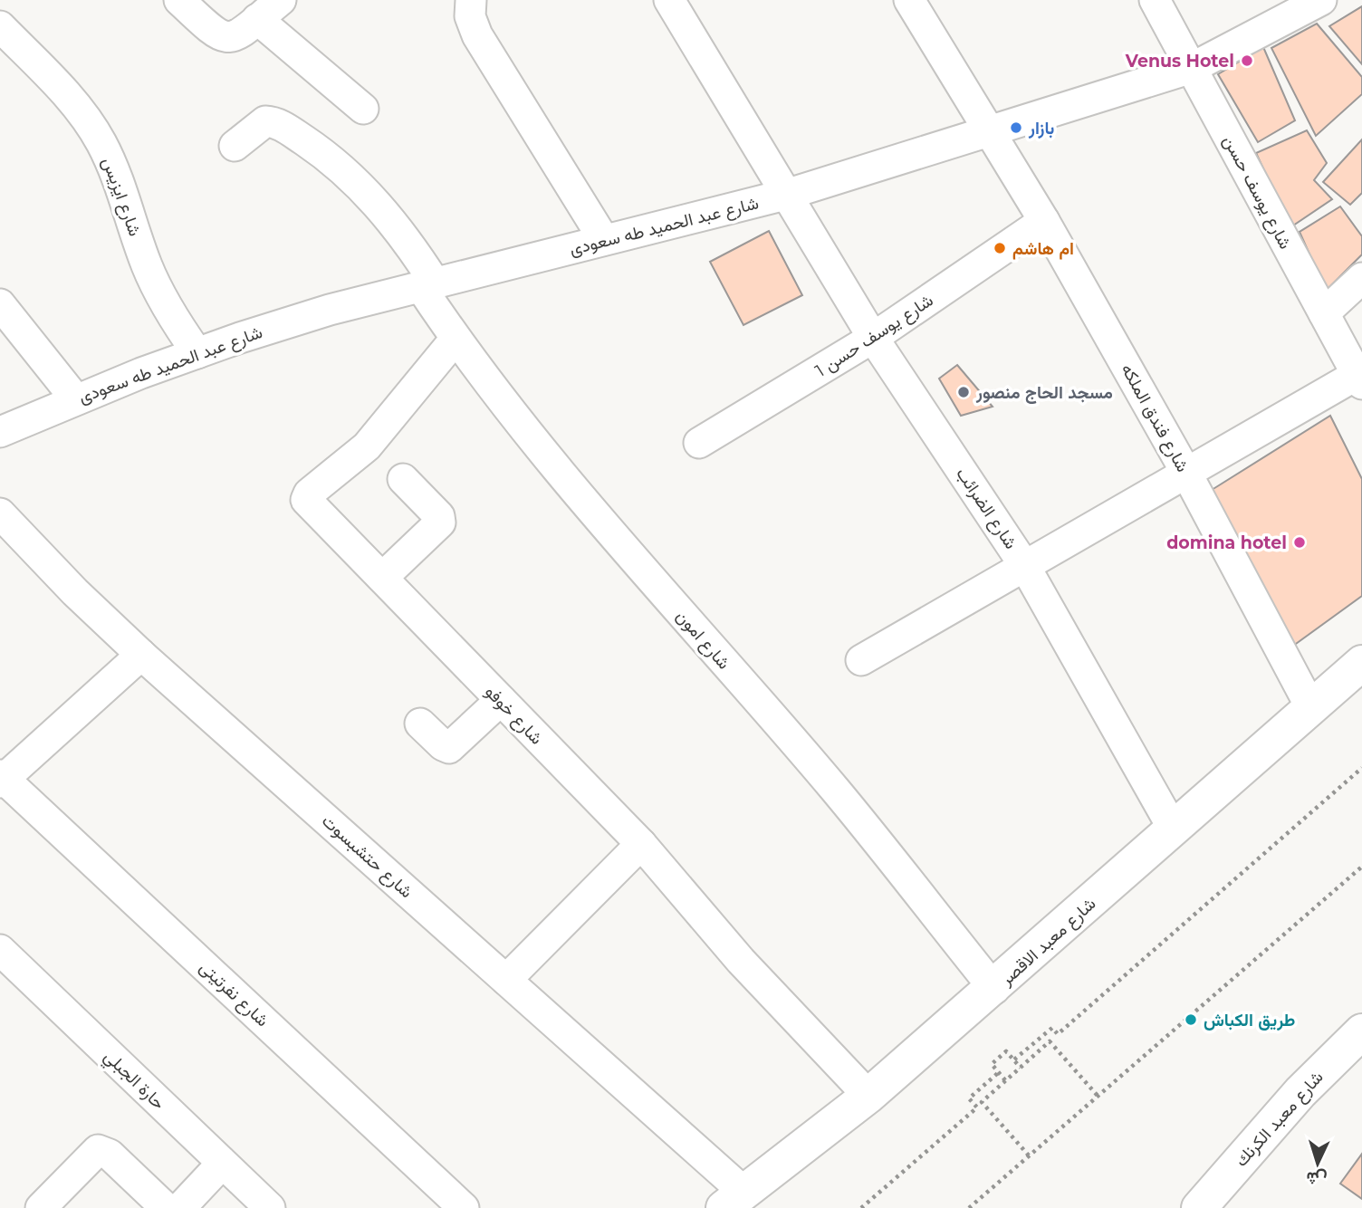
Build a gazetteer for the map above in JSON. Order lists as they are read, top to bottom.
{
  "streets": {
    "main road": ["شارع معبد الاقصر", "شارع معبد الكرنك"],
    "street": [
      "شارع يوسف حسن",
      "شارع ايزيس",
      "شارع عبد الحميد طه سعودى",
      "شارع يوسف حسن 1",
      "شارع فندق الملكه",
      "شارع الضرائب",
      "شارع امون",
      "شارع خوفو",
      "شارع حتشبسوت",
      "شارع نفرتيتى",
      "حارة الجبلي"
    ]
  },
  "crossings": [
    ["شارع يوسف حسن", "شارع عبد الحميد طه سعودى"],
    ["شارع ايزيس", "شارع عبد الحميد طه سعودى"],
    ["شارع عبد الحميد طه سعودى", "شارع فندق الملكه"],
    ["شارع عبد الحميد طه سعودى", "شارع الضرائب"],
    ["شارع عبد الحميد طه سعودى", "شارع امون"],
    ["شارع يوسف حسن 1", "شارع فندق الملكه"],
    ["شارع يوسف حسن 1", "شارع الضرائب"],
    ["شارع فندق الملكه", "شارع معبد الاقصر"],
    ["شارع الضرائب", "شارع معبد الاقصر"],
    ["شارع امون", "شارع خوفو"],
    ["شارع امون", "شارع معبد الاقصر"],
    ["شارع خوفو", "شارع معبد الاقصر"],
    ["شارع حتشبسوت", "شارع معبد الاقصر"]
  ],
  "places": [
    "Venus Hotel",
    "بازار",
    "ام هاشم",
    "مسجد الحاج منصور",
    "domina hotel",
    "طريق الكباش"
  ],
  "north": "bottom"
}
